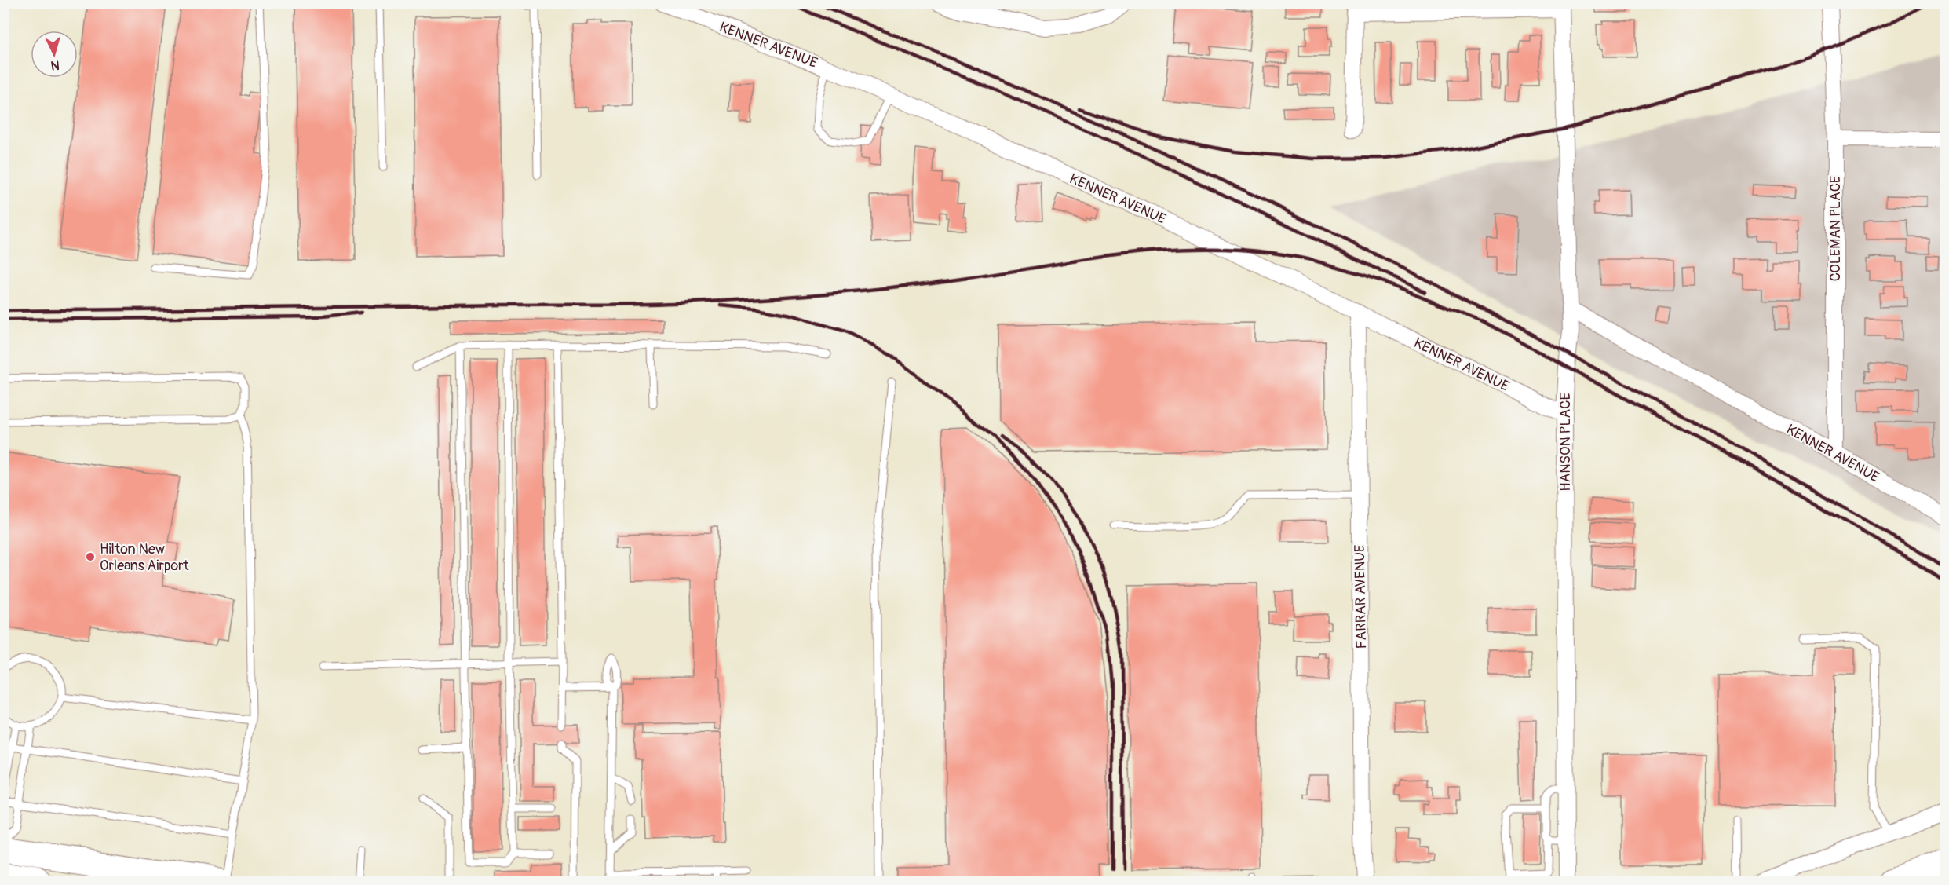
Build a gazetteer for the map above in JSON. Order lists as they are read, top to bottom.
{
  "streets": {
    "street": [
      "KENNER AVENUE",
      "COLEMAN PLACE",
      "HANSON PLACE",
      "FARRAR AVENUE"
    ]
  },
  "crossings": [
    ["KENNER AVENUE", "COLEMAN PLACE"],
    ["KENNER AVENUE", "HANSON PLACE"],
    ["KENNER AVENUE", "FARRAR AVENUE"]
  ],
  "places": ["Hilton New Orleans Airport"],
  "north": "bottom"
}
